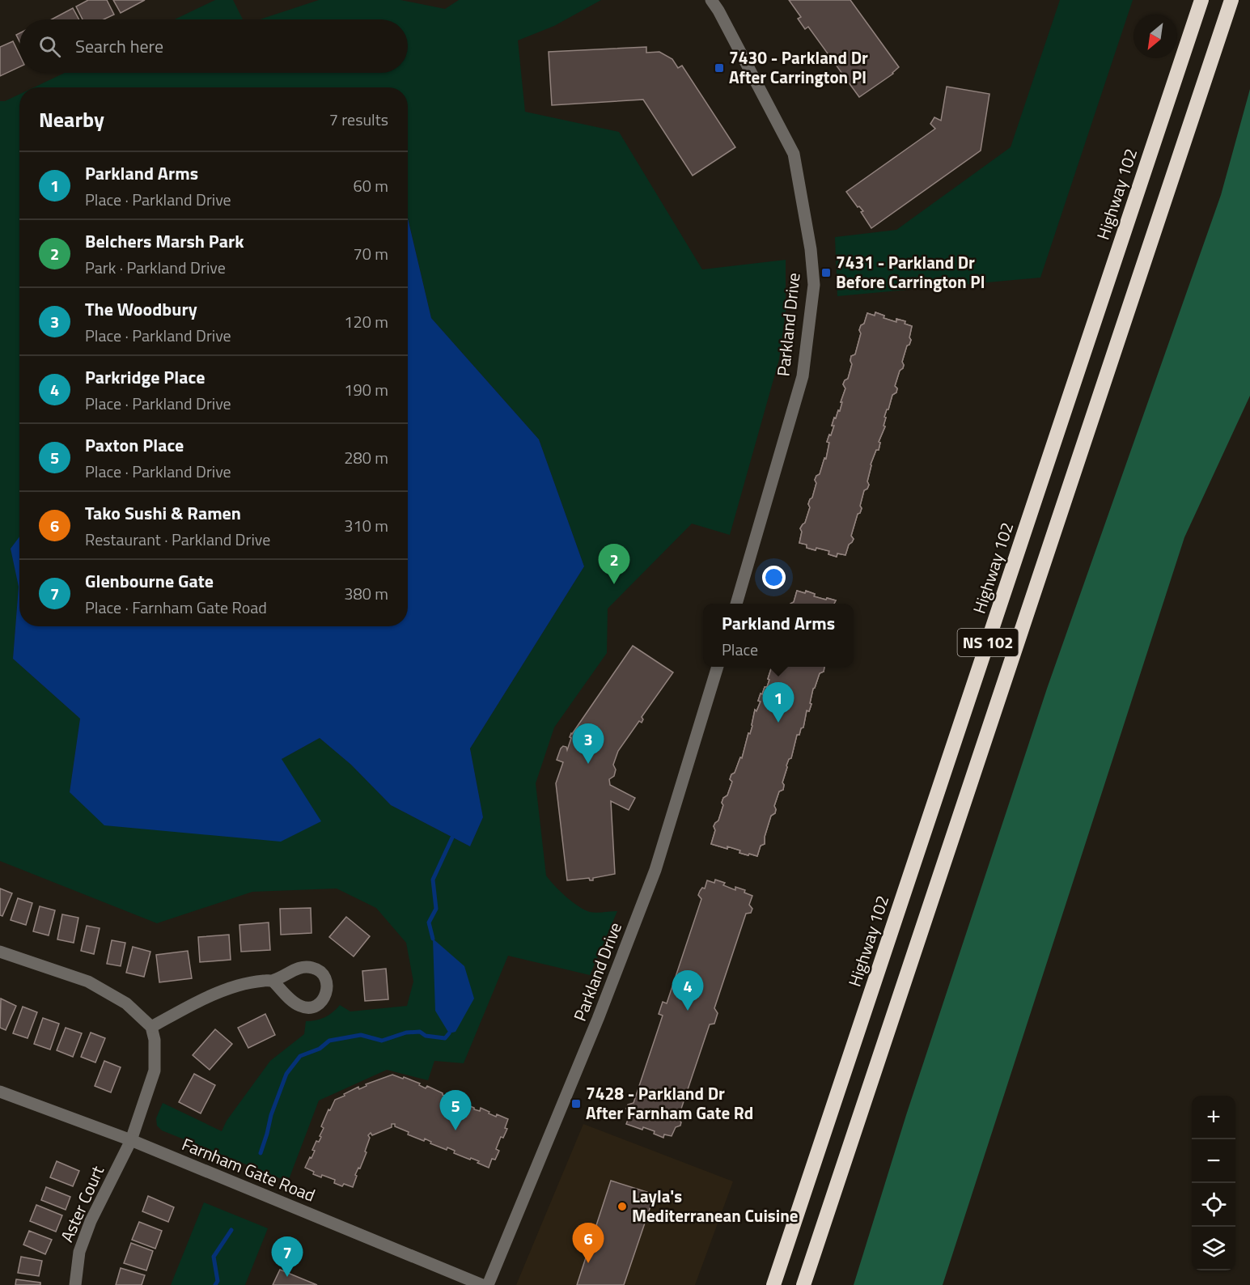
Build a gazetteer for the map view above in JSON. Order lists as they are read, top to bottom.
{
  "streets": {
    "highway": ["Highway 102", "NS 102"],
    "street": ["Parkland Drive", "Farnham Gate Road", "Aster Court"]
  },
  "crossings": [
    ["Farnham Gate Road", "Aster Court"]
  ],
  "places": {
    "transit": ["7430 - Parkland Dr After Carrington Pl", "7431 - Parkland Dr Before Carrington Pl", "7428 - Parkland Dr After Farnham Gate Rd"],
    "other": ["Layla's Mediterranean Cuisine"]
  },
  "north": "bottom left",
  "page": {
    "search": "Search here",
    "heading": ["Nearby", "7 results"],
    "list": [
      {
        "mark": "1",
        "name": "Parkland Arms",
        "note": "Place · Parkland Drive",
        "value": "60 m"
      },
      {
        "mark": "2",
        "name": "Belchers Marsh Park",
        "note": "Park · Parkland Drive",
        "value": "70 m"
      },
      {
        "mark": "3",
        "name": "The Woodbury",
        "note": "Place · Parkland Drive",
        "value": "120 m"
      },
      {
        "mark": "4",
        "name": "Parkridge Place",
        "note": "Place · Parkland Drive",
        "value": "190 m"
      },
      {
        "mark": "5",
        "name": "Paxton Place",
        "note": "Place · Parkland Drive",
        "value": "280 m"
      },
      {
        "mark": "6",
        "name": "Tako Sushi & Ramen",
        "note": "Restaurant · Parkland Drive",
        "value": "310 m"
      },
      {
        "mark": "7",
        "name": "Glenbourne Gate",
        "note": "Place · Farnham Gate Road",
        "value": "380 m"
      }
    ],
    "pins": [
      "2",
      "1",
      "3",
      "4",
      "5",
      "6",
      "7"
    ],
    "popup": ["Parkland Arms", "Place"],
    "map_buttons": ["+", "−"]
  }
}
